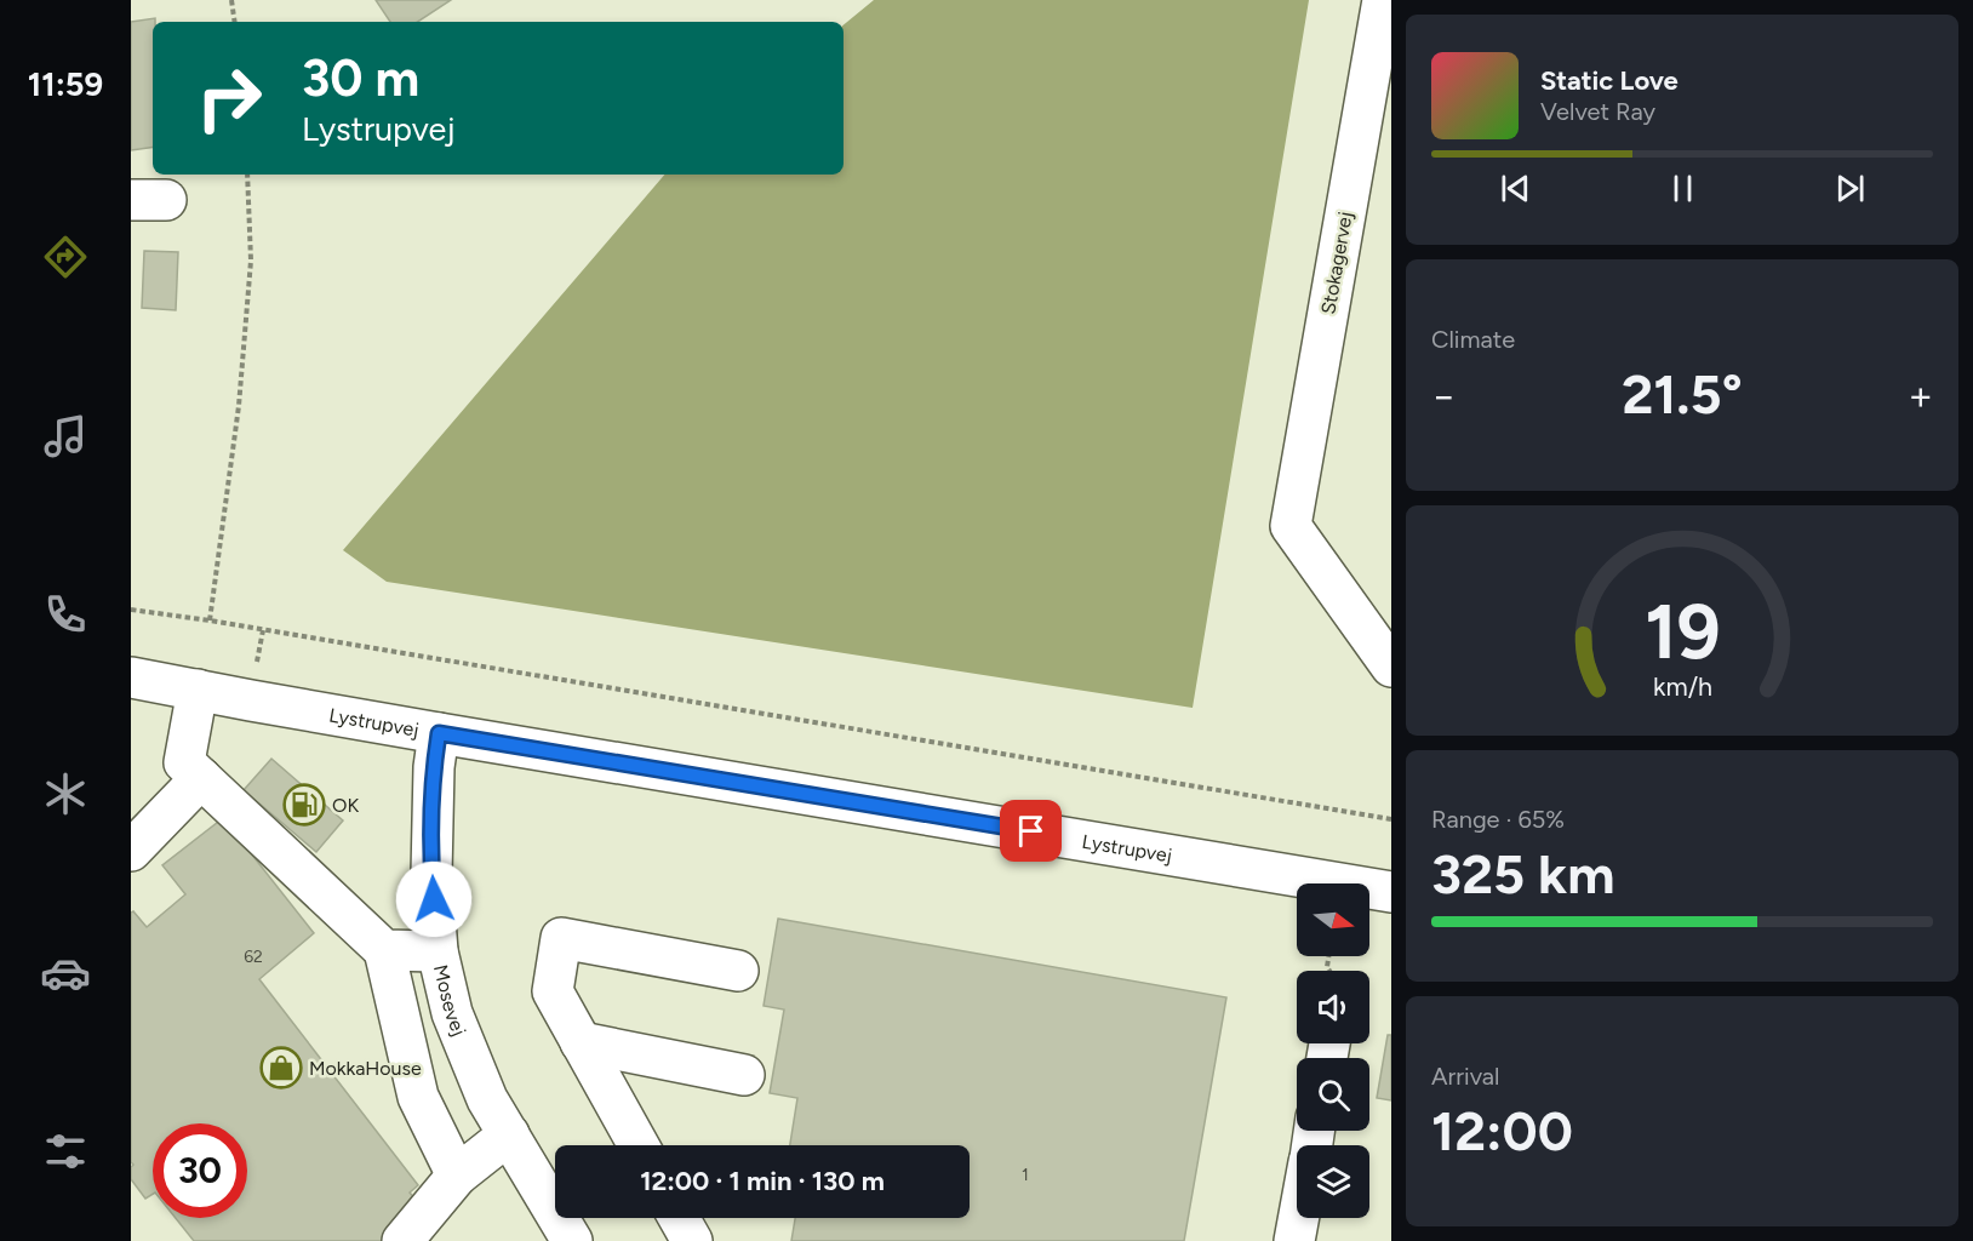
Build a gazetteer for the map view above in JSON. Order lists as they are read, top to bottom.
{
  "streets": {
    "street": ["Stokagervej", "Lystrupvej", "Mosevej"]
  },
  "crossings": [
    ["Lystrupvej", "Mosevej"]
  ],
  "places": {
    "fuel station": ["OK"],
    "shop": ["MokkaHouse"]
  },
  "house_numbers": ["62", "1"],
  "north": "right",
  "page": {
    "tabs": "11:59",
    "turn": ["30 m", "Lystrupvej"],
    "song": ["Static Love", "Velvet Ray"],
    "tile": [
      "Climate",
      ["Range · 65%", "325 km"],
      ["Arrival", "12:00"]
    ],
    "heat": ["−", "21.5°", "+"],
    "limit": "30",
    "trip": "12:00 · 1 min · 130 m",
    "gauge": ["19", "km/h"]
  }
}
